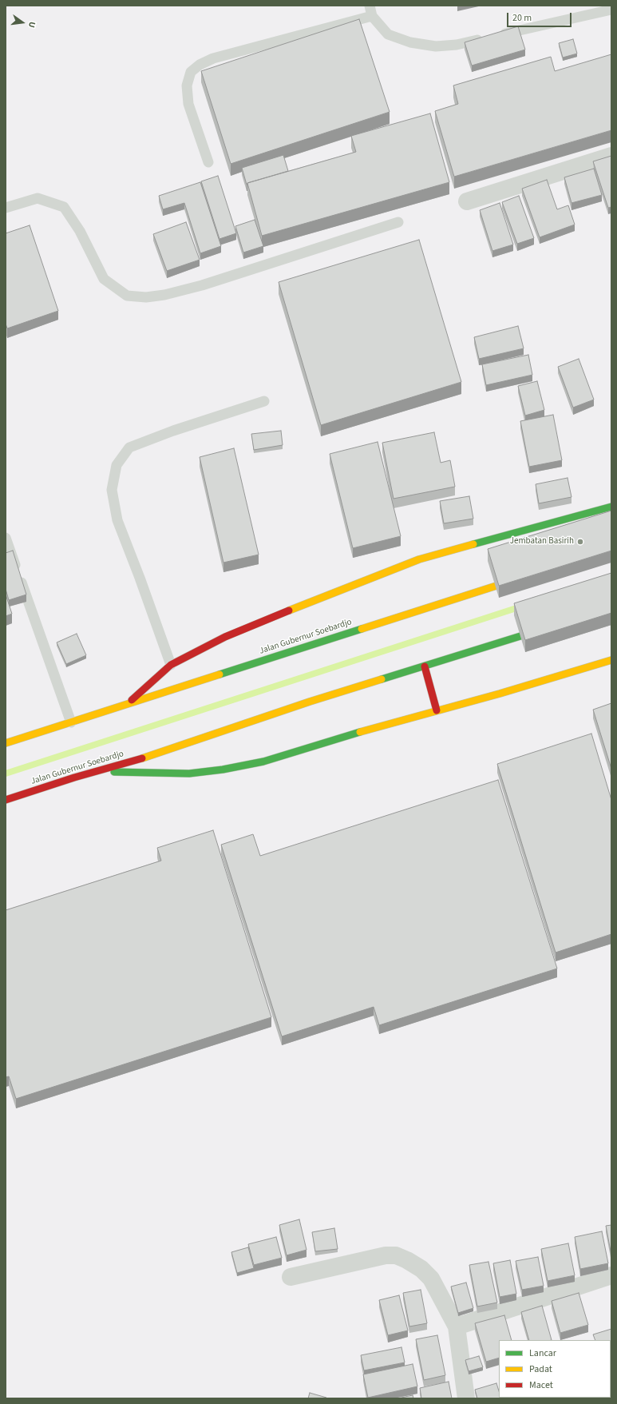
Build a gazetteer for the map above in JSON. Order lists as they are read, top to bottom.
{
  "streets": {
    "highway": ["Jalan Gubernur Soebardjo"]
  },
  "places": ["Jembatan Basirih"],
  "legend": ["Lancar", "Padat", "Macet"],
  "scale_bar": "20 m",
  "north": "right"
}
